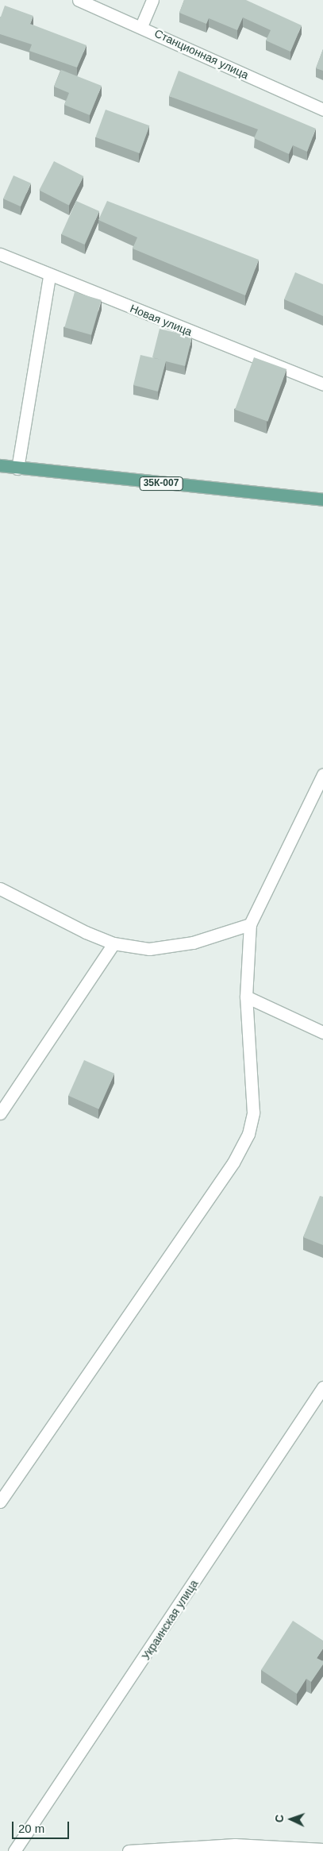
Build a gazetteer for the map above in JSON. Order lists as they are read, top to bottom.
{
  "streets": {
    "main road": ["35К-007"],
    "street": ["Станционная улица", "Новая улица", "Украинская улица"]
  },
  "scale_bar": "20 m",
  "north": "left"
}
